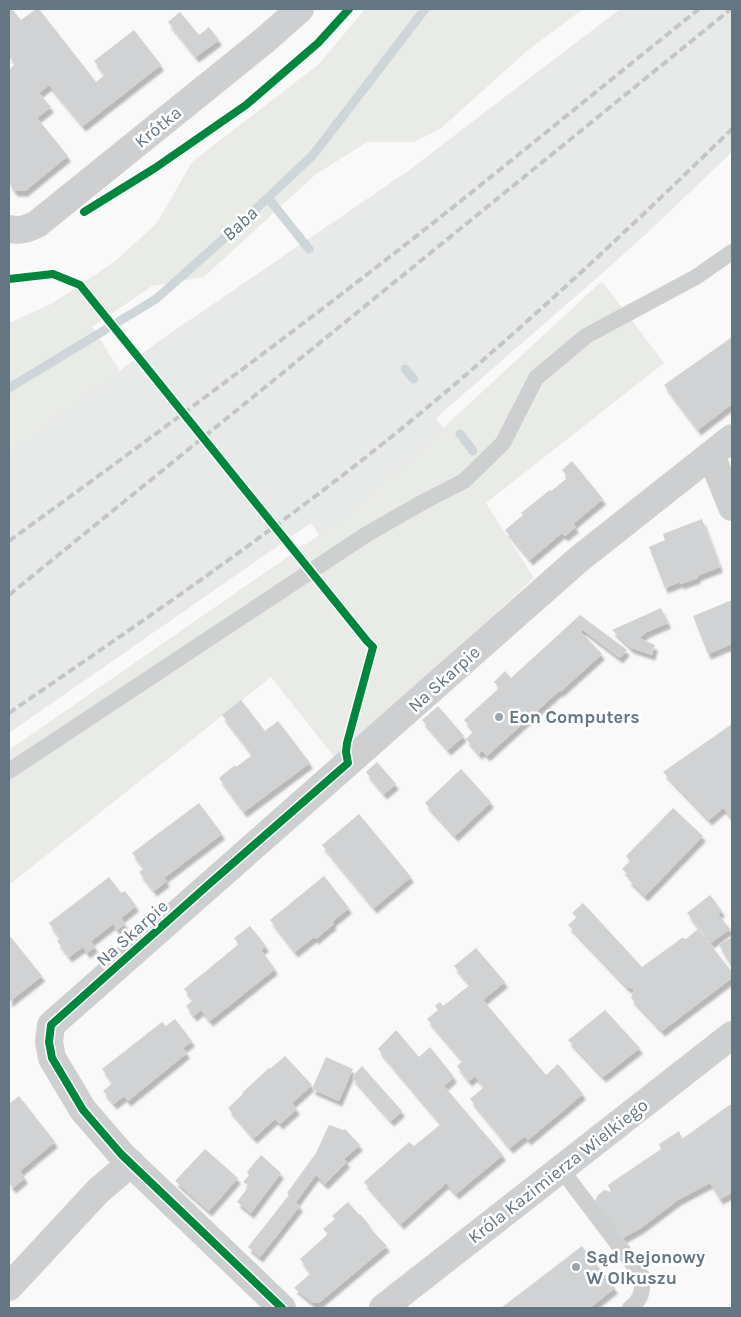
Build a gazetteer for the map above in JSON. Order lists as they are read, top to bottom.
{
  "streets": {
    "street": ["Krótka", "Na Skarpie", "Króla Kazimierza Wielkiego"]
  },
  "water": ["Baba"],
  "places": ["Eon Computers", "Sąd Rejonowy W Olkuszu"]
}
